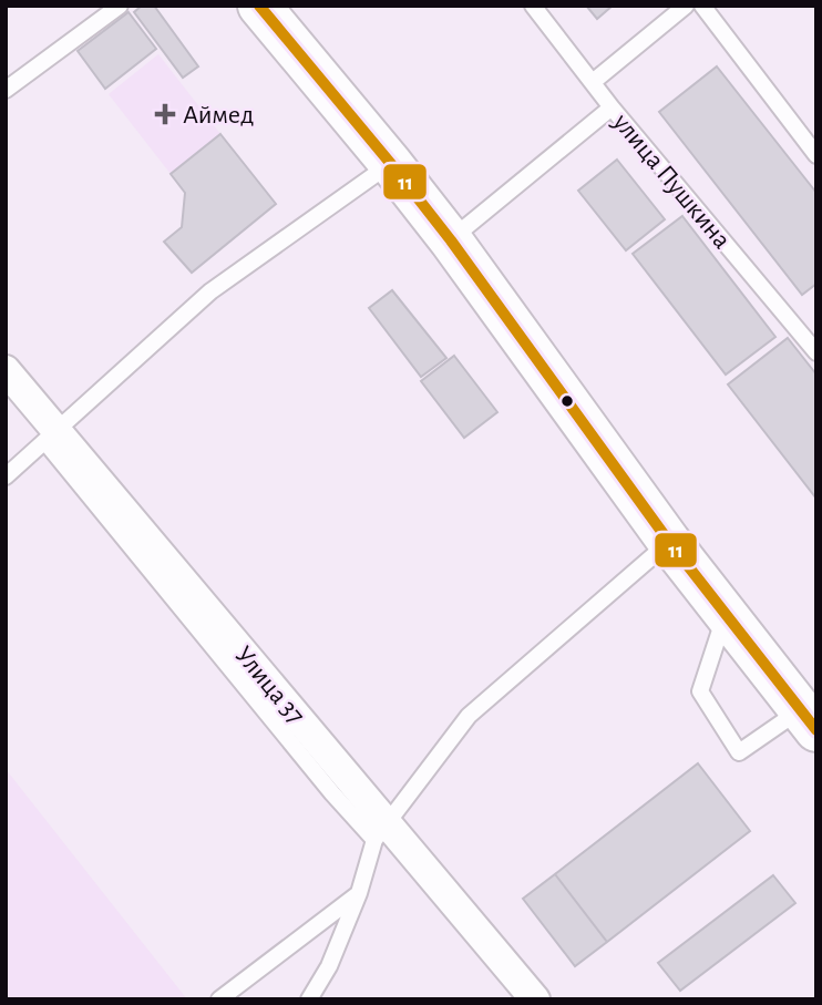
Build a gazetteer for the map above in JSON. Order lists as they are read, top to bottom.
{
  "streets": {
    "street": ["Улица 37"],
    "lane": ["улица Пушкина"]
  },
  "places": {
    "health": ["Аймед"]
  },
  "lines": ["transit line 11"]
}
